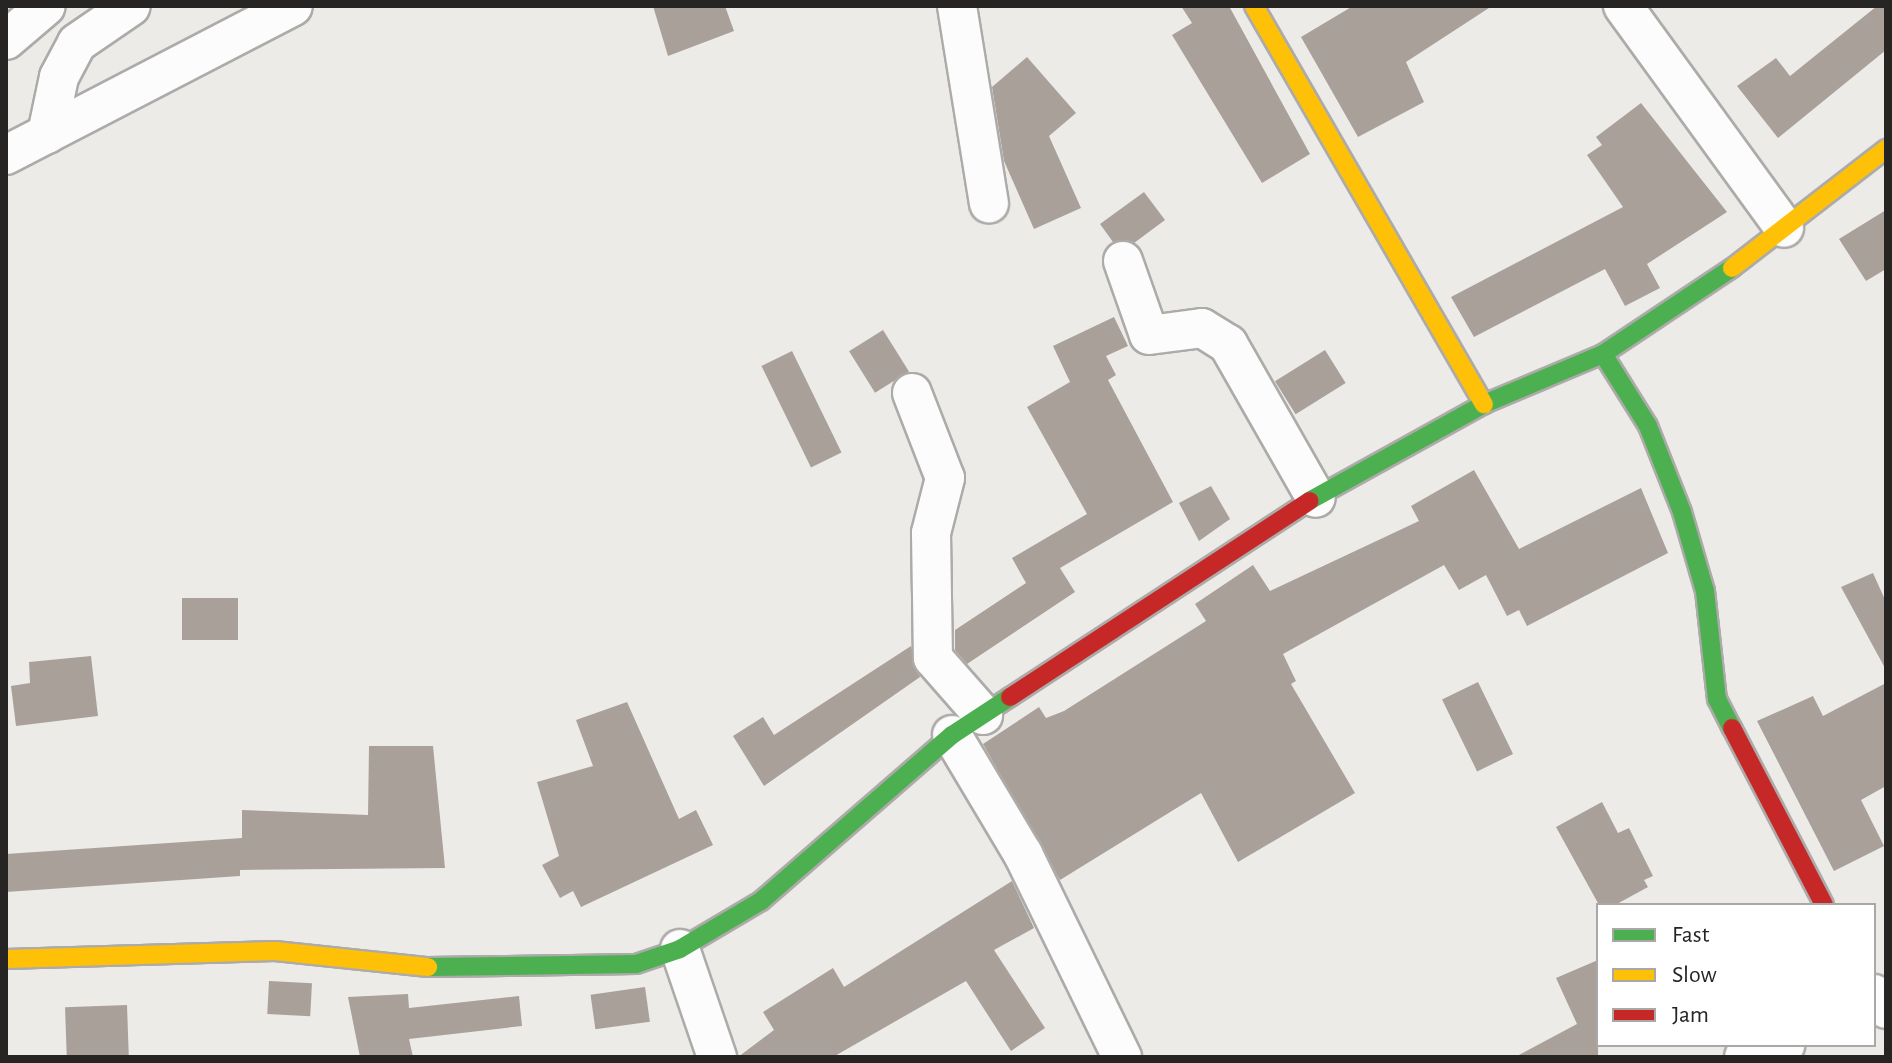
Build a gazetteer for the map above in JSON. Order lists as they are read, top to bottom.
{
  "legend": ["Fast", "Slow", "Jam"]
}
